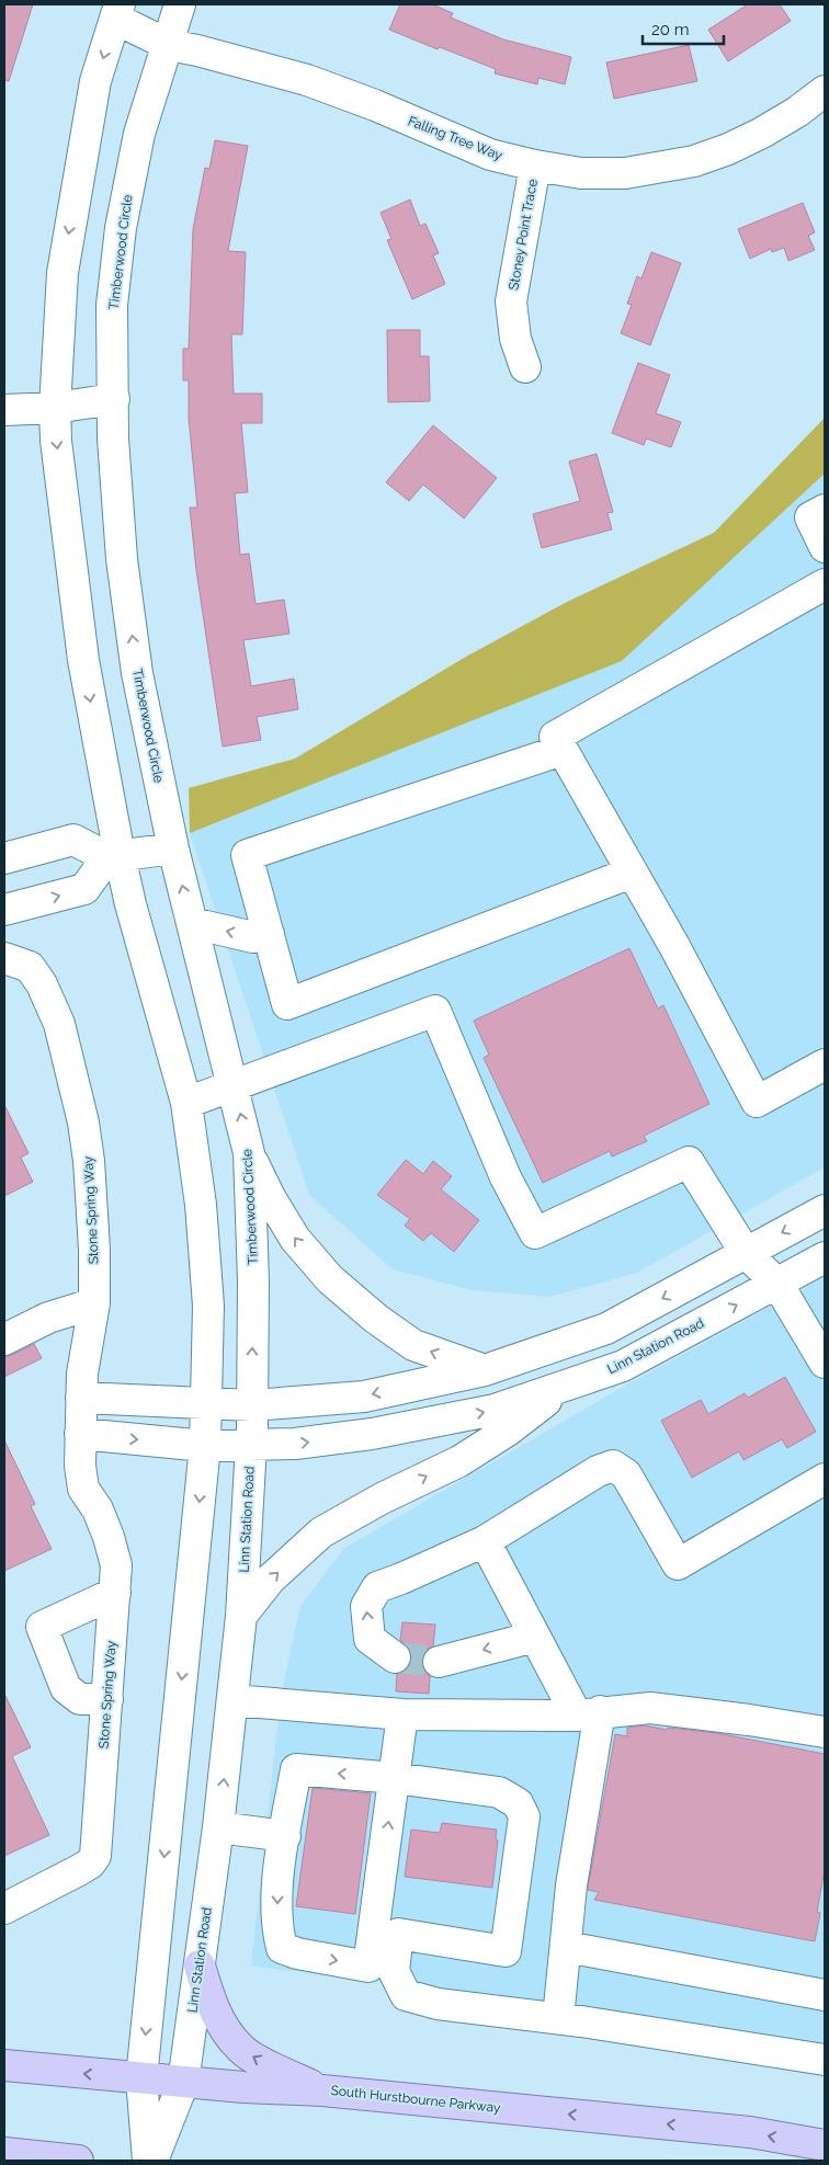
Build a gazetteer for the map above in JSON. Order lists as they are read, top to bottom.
{
  "streets": {
    "main road": ["South Hurstbourne Parkway"],
    "street": [
      "Falling Tree Way",
      "Stoney Point Trace",
      "Timberwood Circle",
      "Stone Spring Way",
      "Linn Station Road"
    ]
  },
  "crossings": [
    ["Falling Tree Way", "Stoney Point Trace"],
    ["Falling Tree Way", "Timberwood Circle"],
    ["Timberwood Circle", "Linn Station Road"],
    ["Linn Station Road", "South Hurstbourne Parkway"]
  ],
  "one_way": ["South Hurstbourne Parkway"],
  "scale_bar": "20 m"
}
